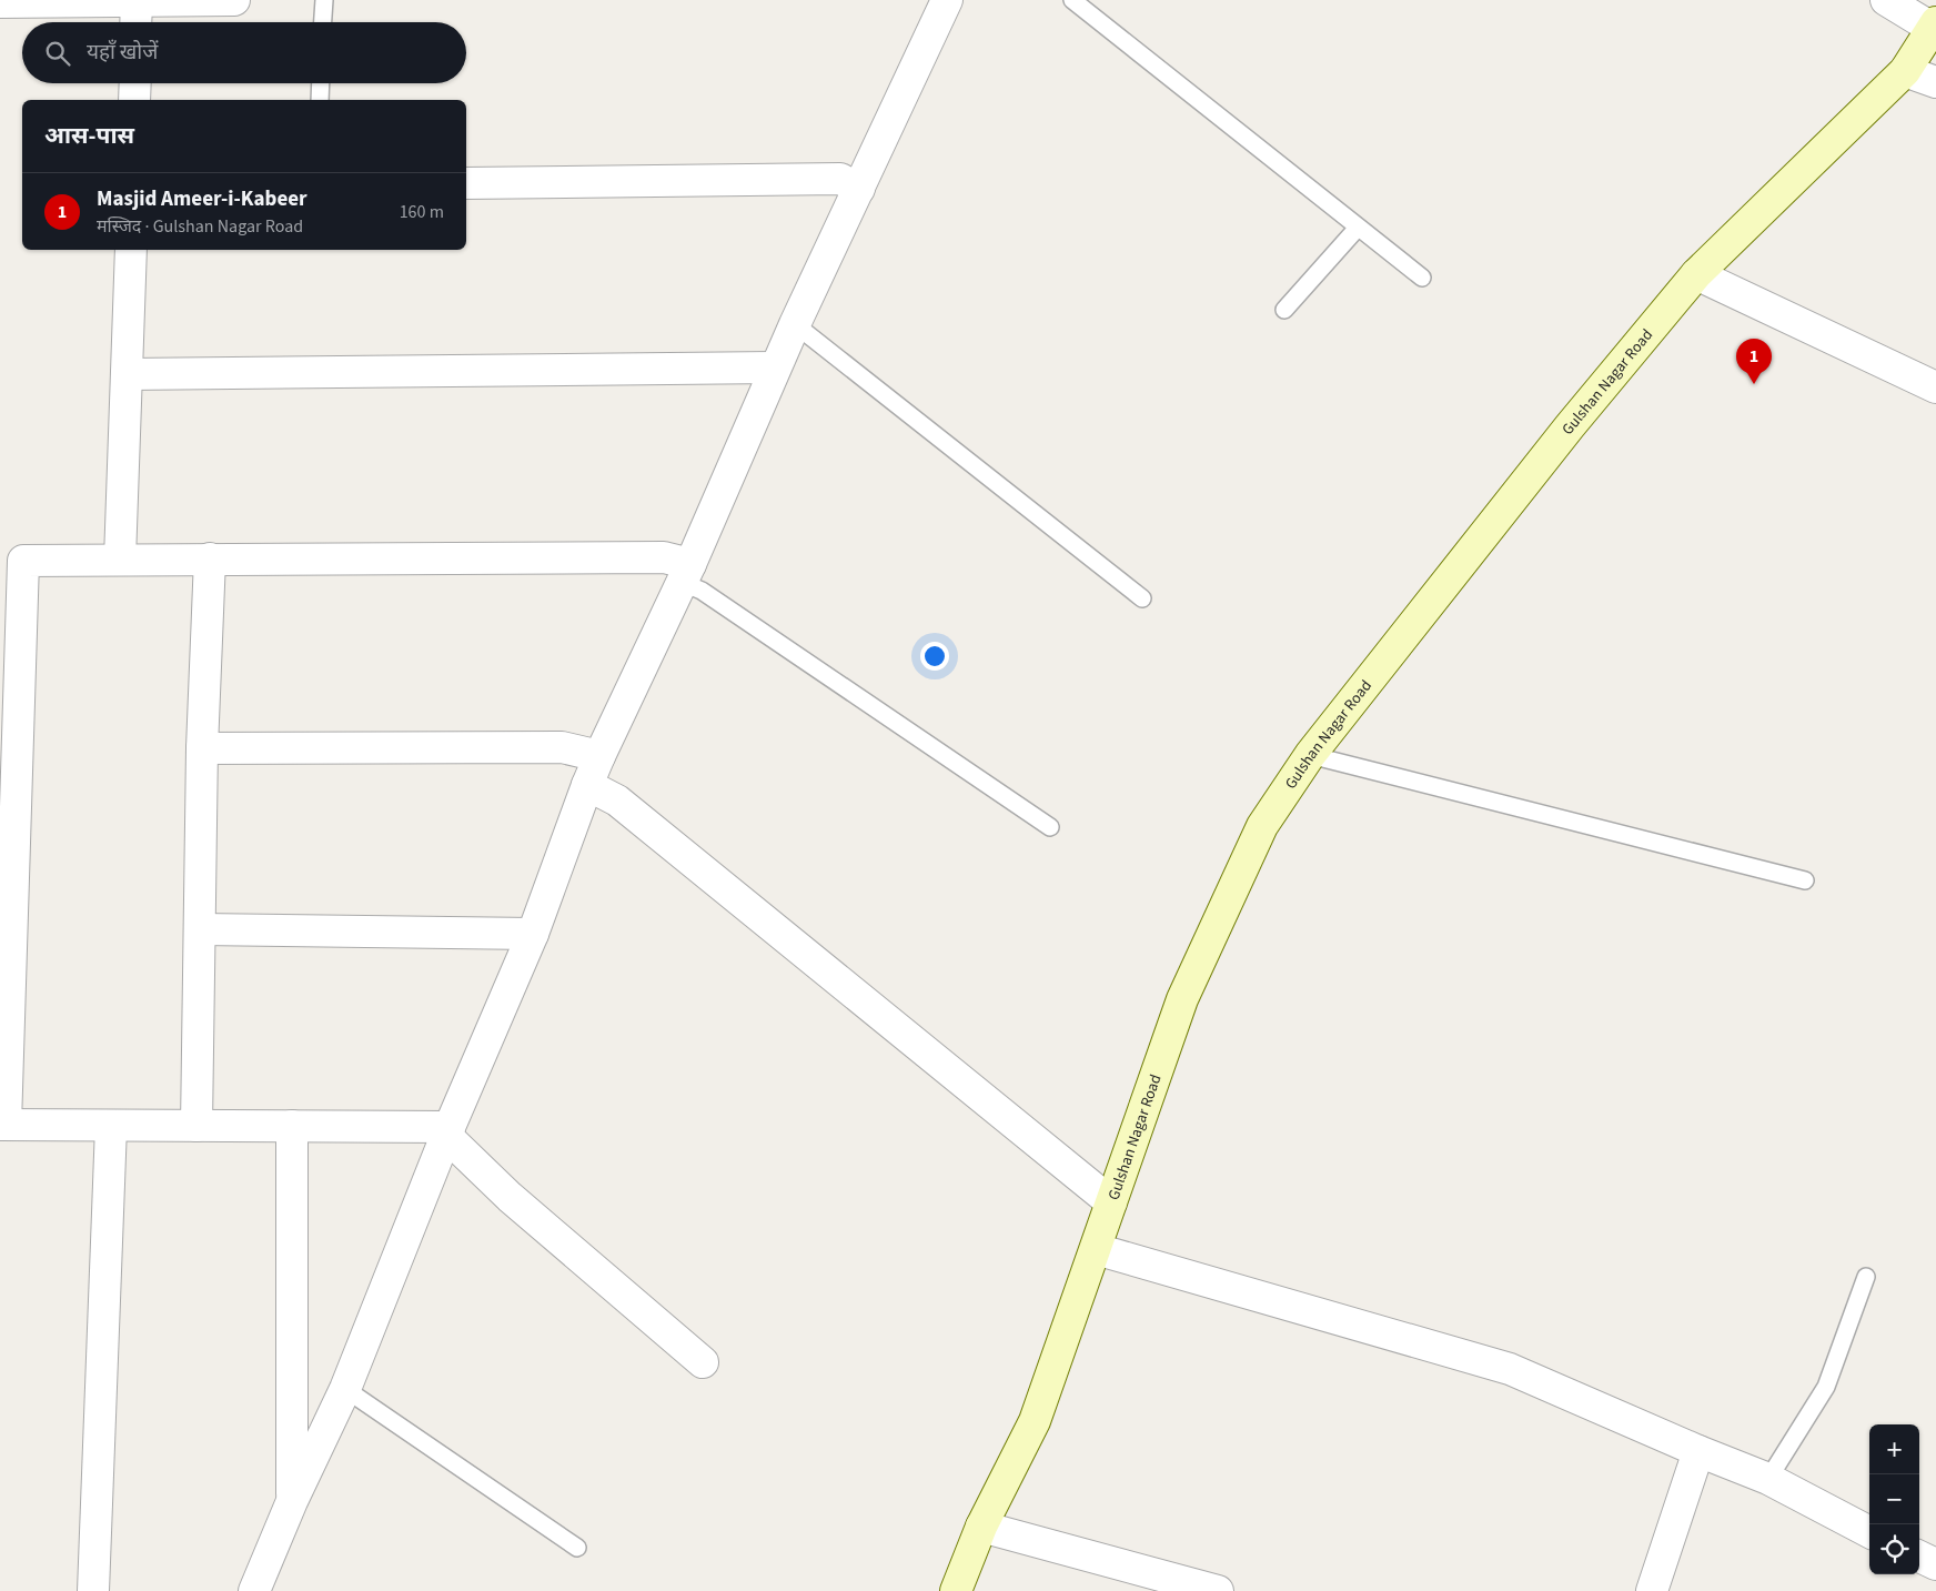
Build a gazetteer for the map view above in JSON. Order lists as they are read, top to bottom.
{
  "streets": {
    "street": ["Gulshan Nagar Road"]
  },
  "page": {
    "search": "यहाँ खोजें",
    "heading": "आस-पास",
    "list": [
      {
        "mark": "1",
        "name": "Masjid Ameer-i-Kabeer",
        "note": "मस्जिद · Gulshan Nagar Road",
        "value": "160 m"
      }
    ],
    "pins": "1",
    "map_buttons": ["+", "−"]
  }
}
